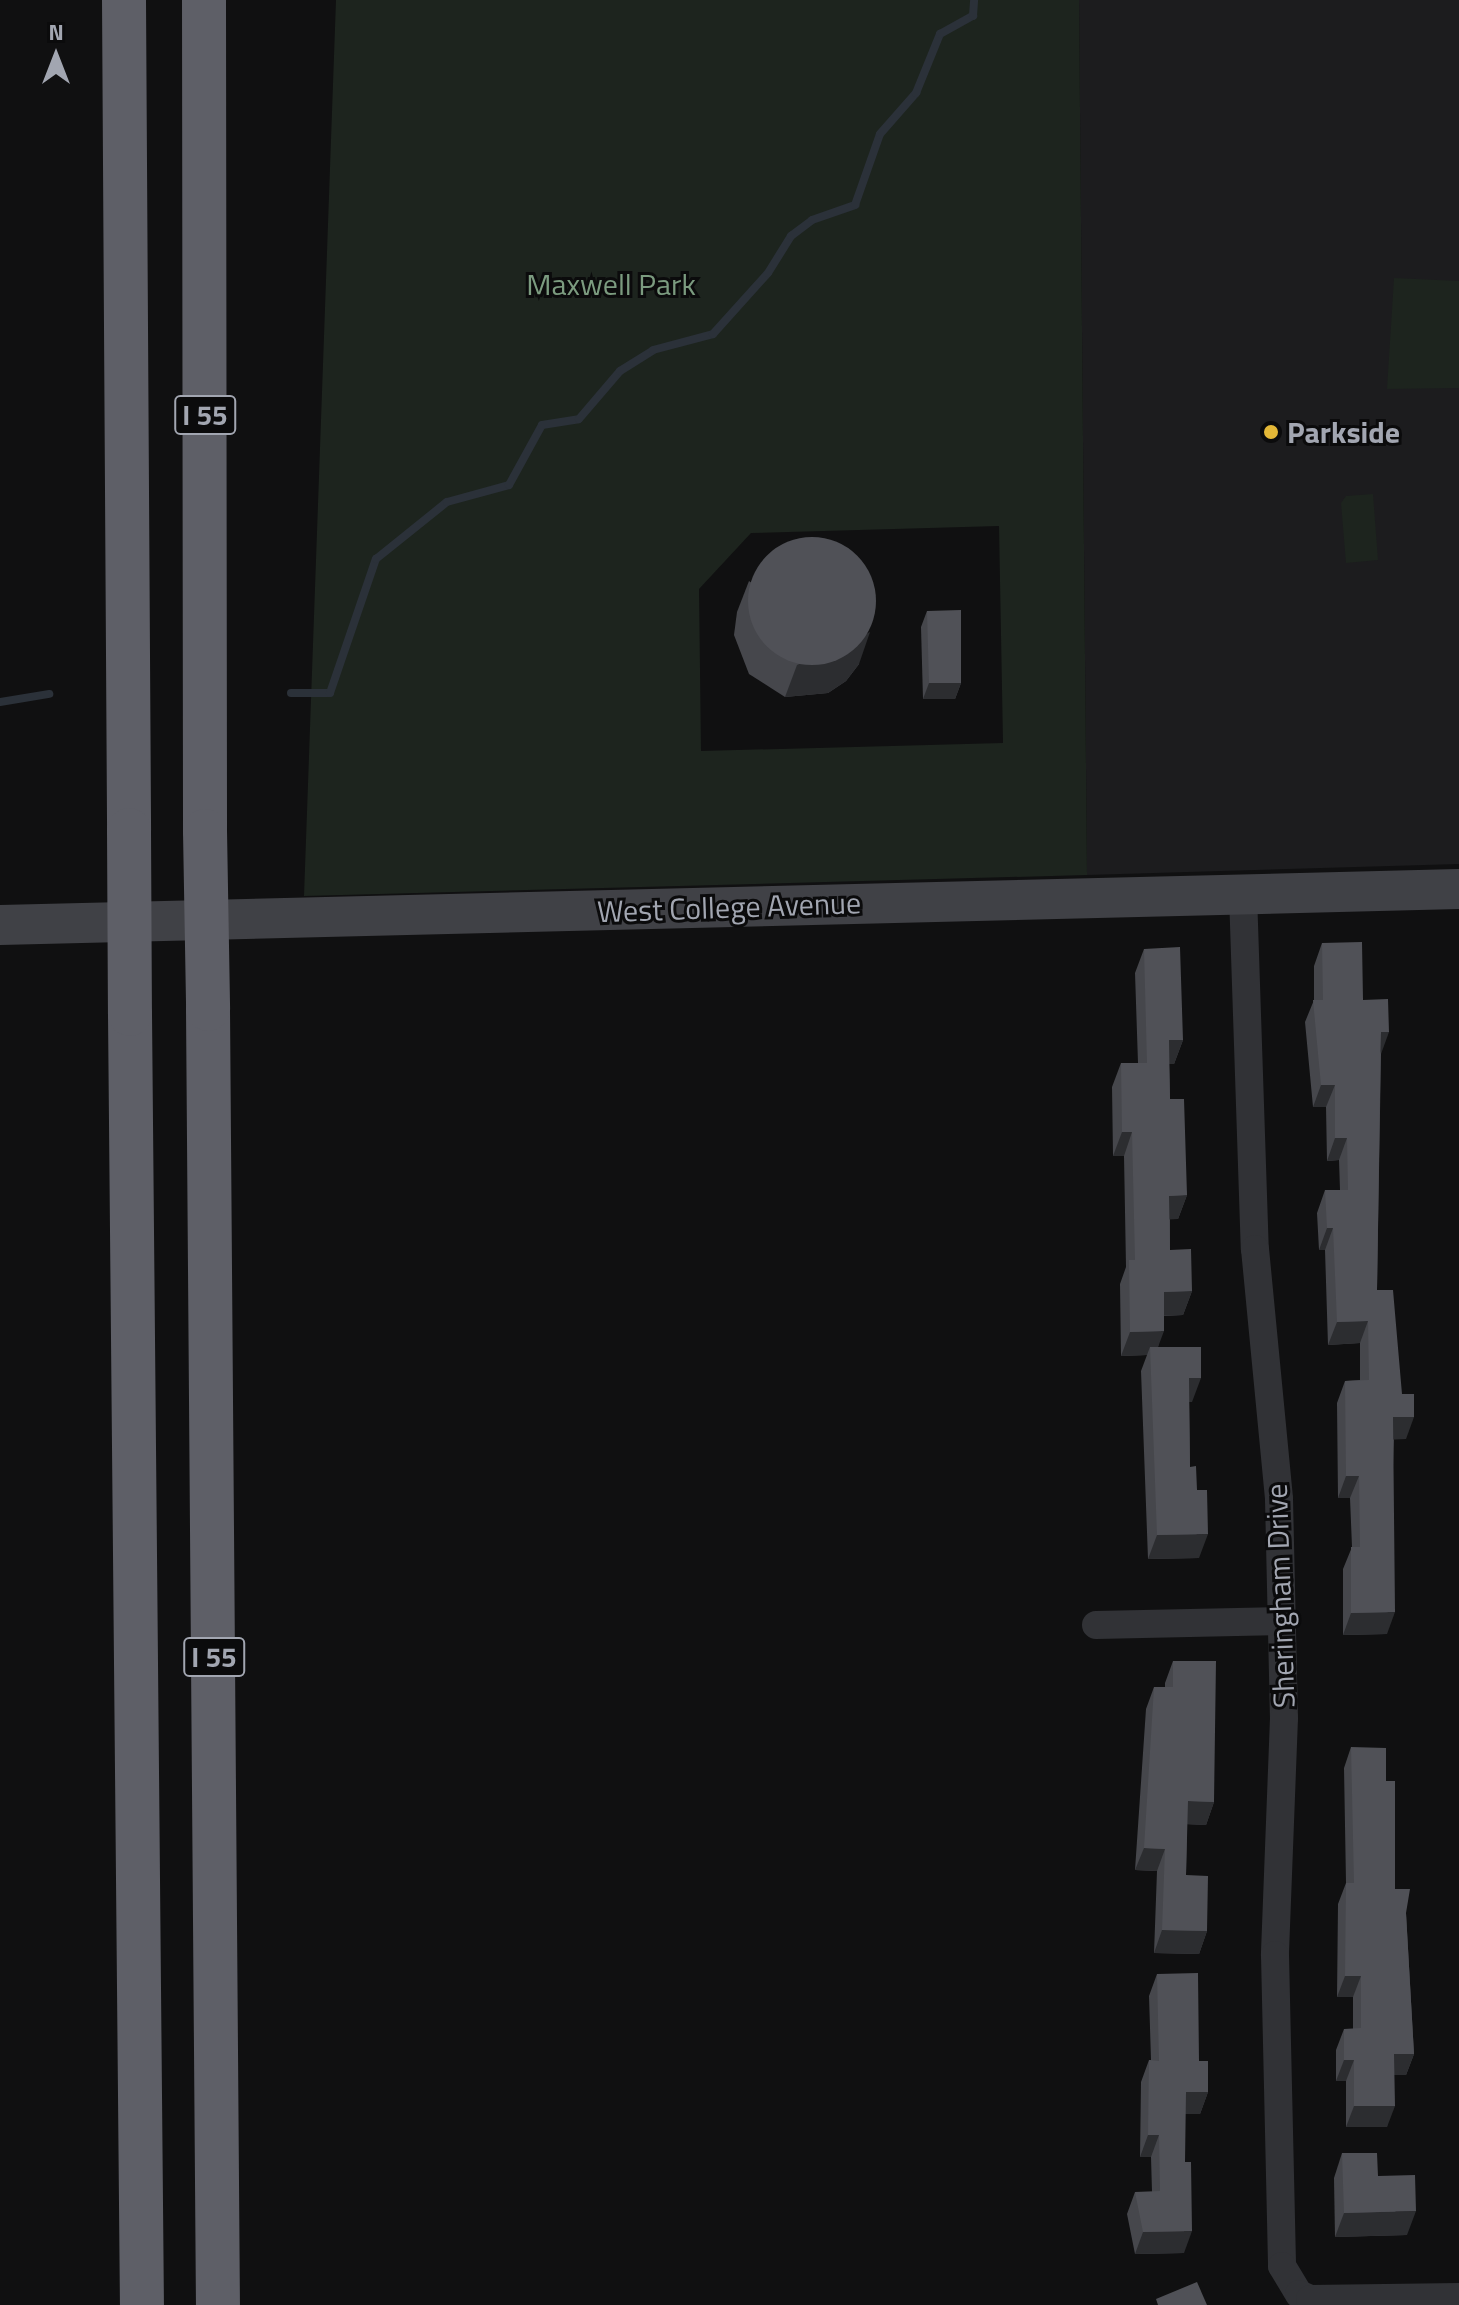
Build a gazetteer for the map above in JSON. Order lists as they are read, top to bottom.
{
  "streets": {
    "highway": ["I 55"],
    "main road": ["West College Avenue"],
    "street": ["Sheringham Drive"]
  },
  "crossings": [
    ["West College Avenue", "Sheringham Drive"]
  ],
  "parks": ["Maxwell Park"],
  "places": ["Parkside"],
  "north": "top"
}
